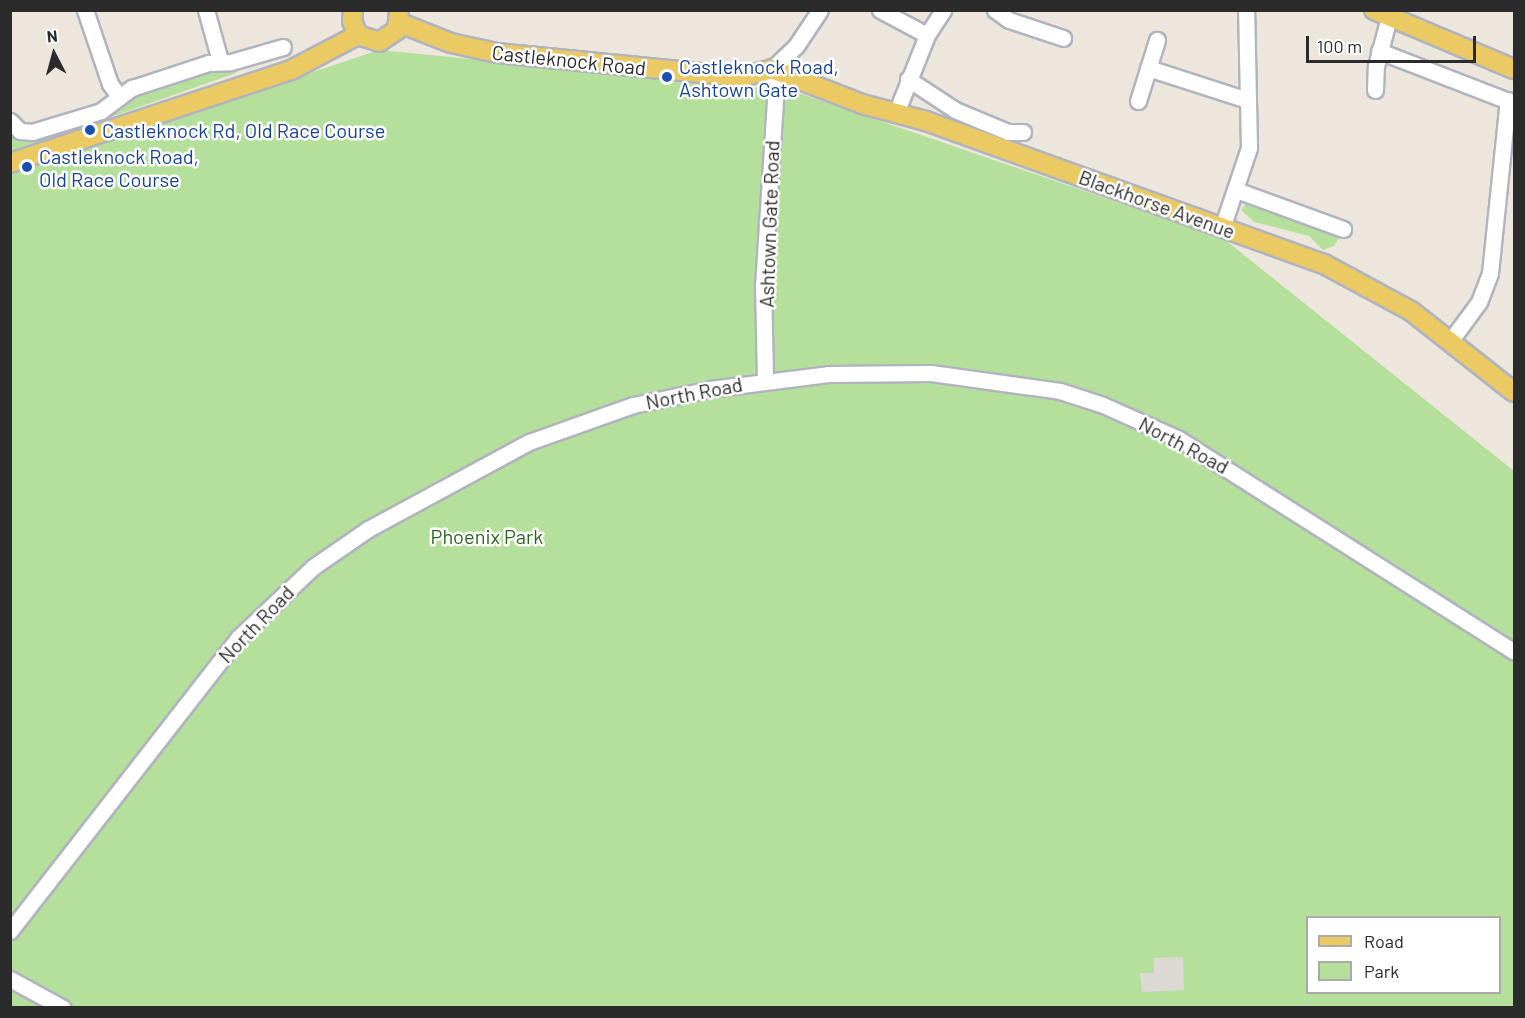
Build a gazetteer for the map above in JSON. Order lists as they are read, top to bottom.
{
  "streets": {
    "main road": ["Castleknock Road", "Blackhorse Avenue"],
    "street": ["Ashtown Gate Road", "North Road"]
  },
  "crossings": [
    ["Castleknock Road", "Blackhorse Avenue"],
    ["Castleknock Road", "Ashtown Gate Road"],
    ["Blackhorse Avenue", "Ashtown Gate Road"],
    ["Ashtown Gate Road", "North Road"]
  ],
  "parks": ["Phoenix Park"],
  "places": ["Castleknock Road, Ashtown Gate", "Castleknock Rd, Old Race Course", "Castleknock Road, Old Race Course"],
  "legend": ["Road", "Park"],
  "scale_bar": "100 m",
  "north": "top"
}
